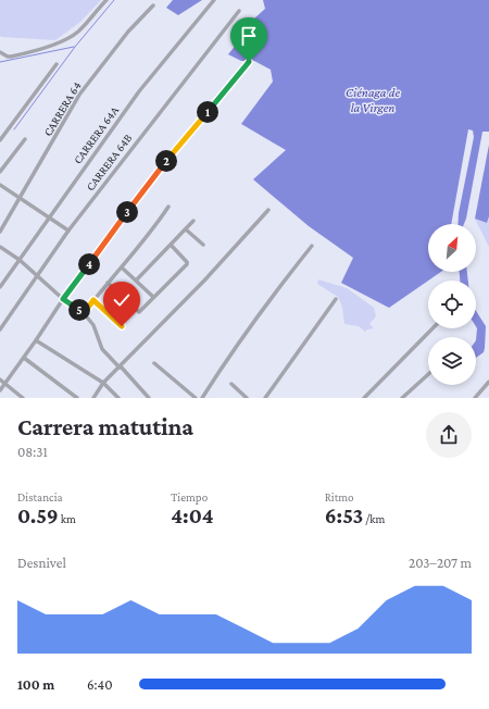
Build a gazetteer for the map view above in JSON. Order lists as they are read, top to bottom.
{
  "streets": {
    "street": ["CARRERA 64", "CARRERA 64A", "CARRERA 64B"]
  },
  "water": ["Ciénaga de la Virgen"],
  "north": "top right",
  "page": {
    "pins": [
      "1",
      "2",
      "3",
      "4",
      "5"
    ],
    "heading": ["Carrera matutina", "08:31"],
    "stats": [
      ["Distancia", "0.59 km"],
      ["Tiempo", "4:04"],
      ["Ritmo", "6:53 /km"]
    ],
    "chart": ["Desnivel", "203–207 m"],
    "list": [
      {
        "name": "100 m",
        "note": "6:40"
      }
    ]
  }
}
